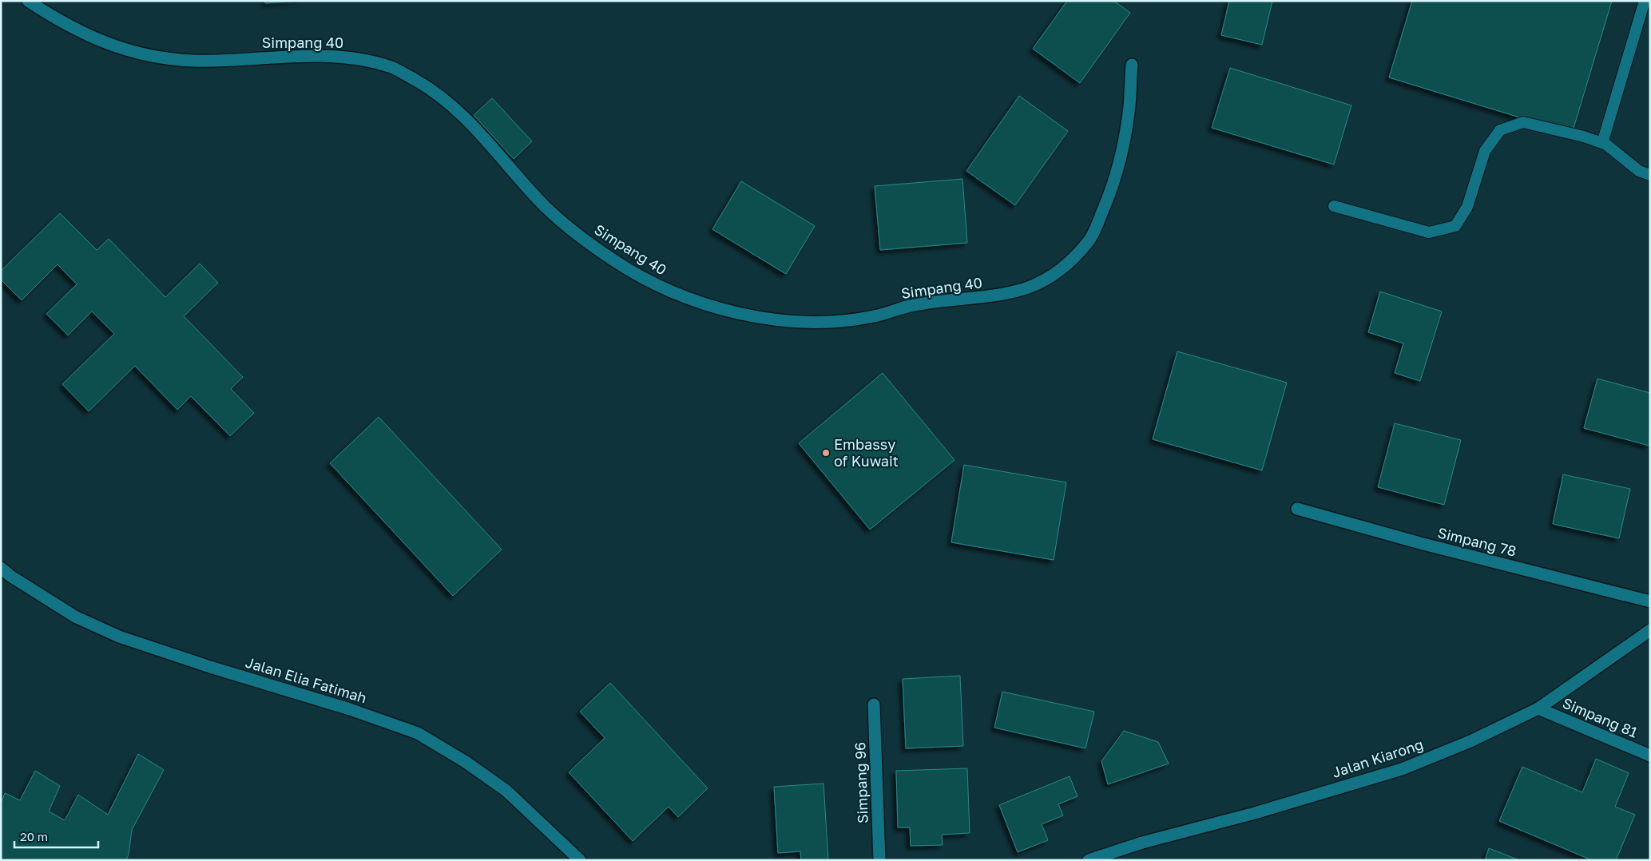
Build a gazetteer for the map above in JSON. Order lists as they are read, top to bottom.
{
  "streets": {
    "street": [
      "Simpang 40",
      "Simpang 78",
      "Jalan Elia Fatimah",
      "Simpang 81",
      "Jalan Kiarong",
      "Simpang 96"
    ]
  },
  "crossings": [
    ["Simpang 81", "Jalan Kiarong"]
  ],
  "places": ["Embassy of Kuwait"],
  "scale_bar": "20 m"
}
